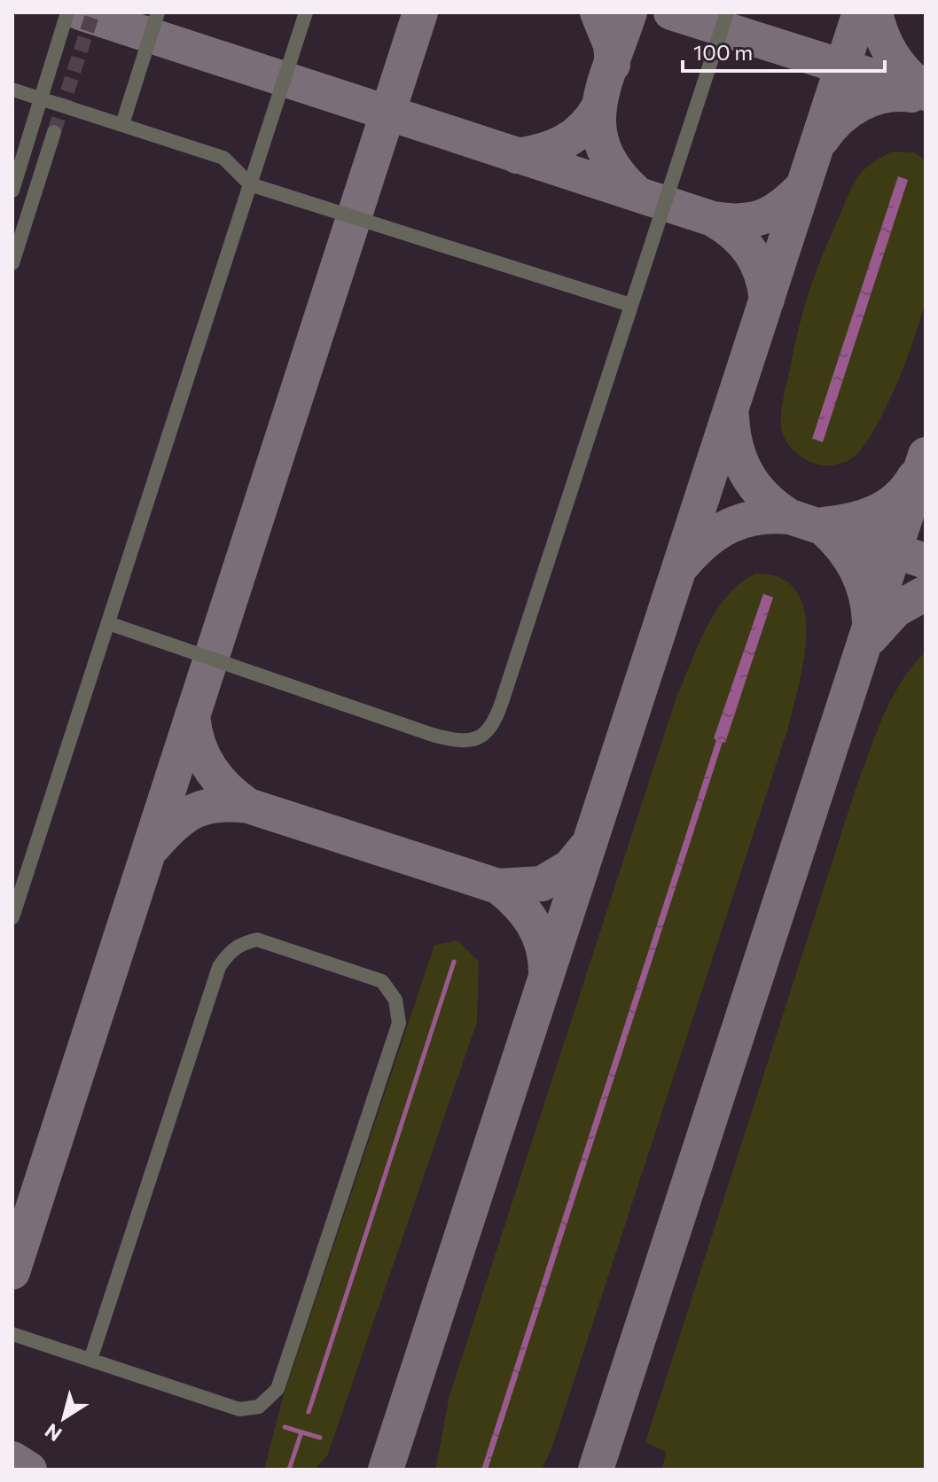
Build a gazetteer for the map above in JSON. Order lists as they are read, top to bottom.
{
  "scale_bar": "100 m",
  "north": "bottom left"
}
